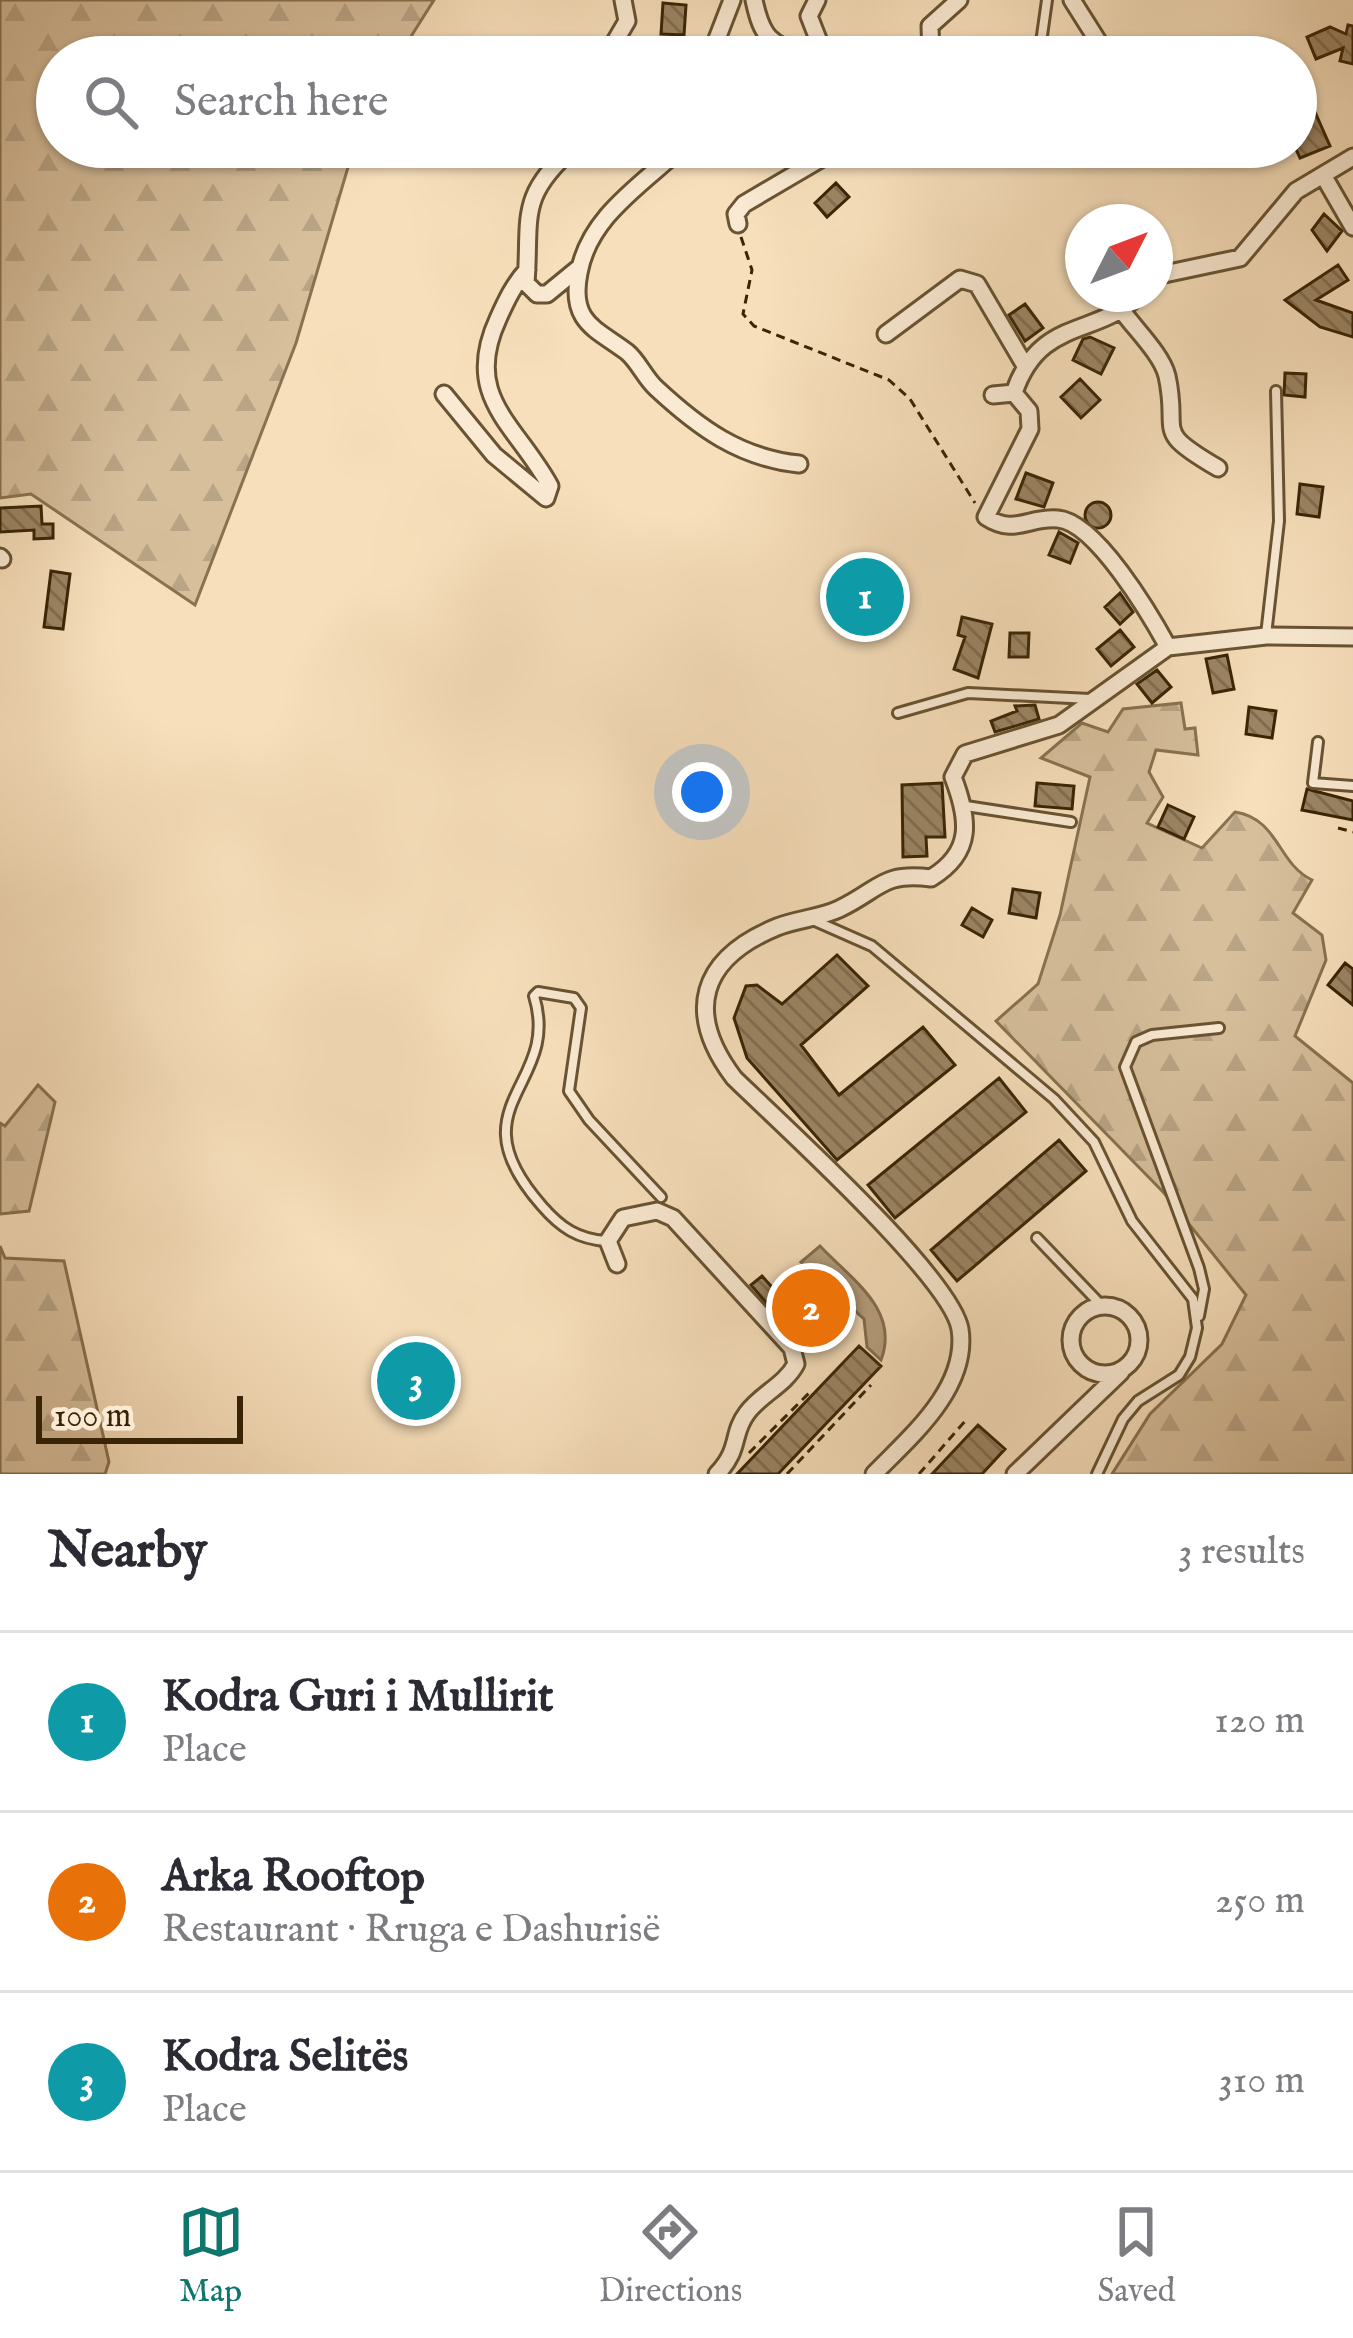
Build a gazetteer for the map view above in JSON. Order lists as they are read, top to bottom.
{
  "scale_bar": "100 m",
  "north": "top right",
  "page": {
    "search": "Search here",
    "pins": ["1", "2", "3"],
    "scale": "100 m",
    "heading": ["Nearby", "3 results"],
    "list": [
      {
        "mark": "1",
        "name": "Kodra Guri i Mullirit",
        "note": "Place",
        "value": "120 m"
      },
      {
        "mark": "2",
        "name": "Arka Rooftop",
        "note": "Restaurant · Rruga e Dashurisë",
        "value": "250 m"
      },
      {
        "mark": "3",
        "name": "Kodra Selitës",
        "note": "Place",
        "value": "310 m"
      }
    ],
    "nav": ["Map", "Directions", "Saved"]
  }
}
